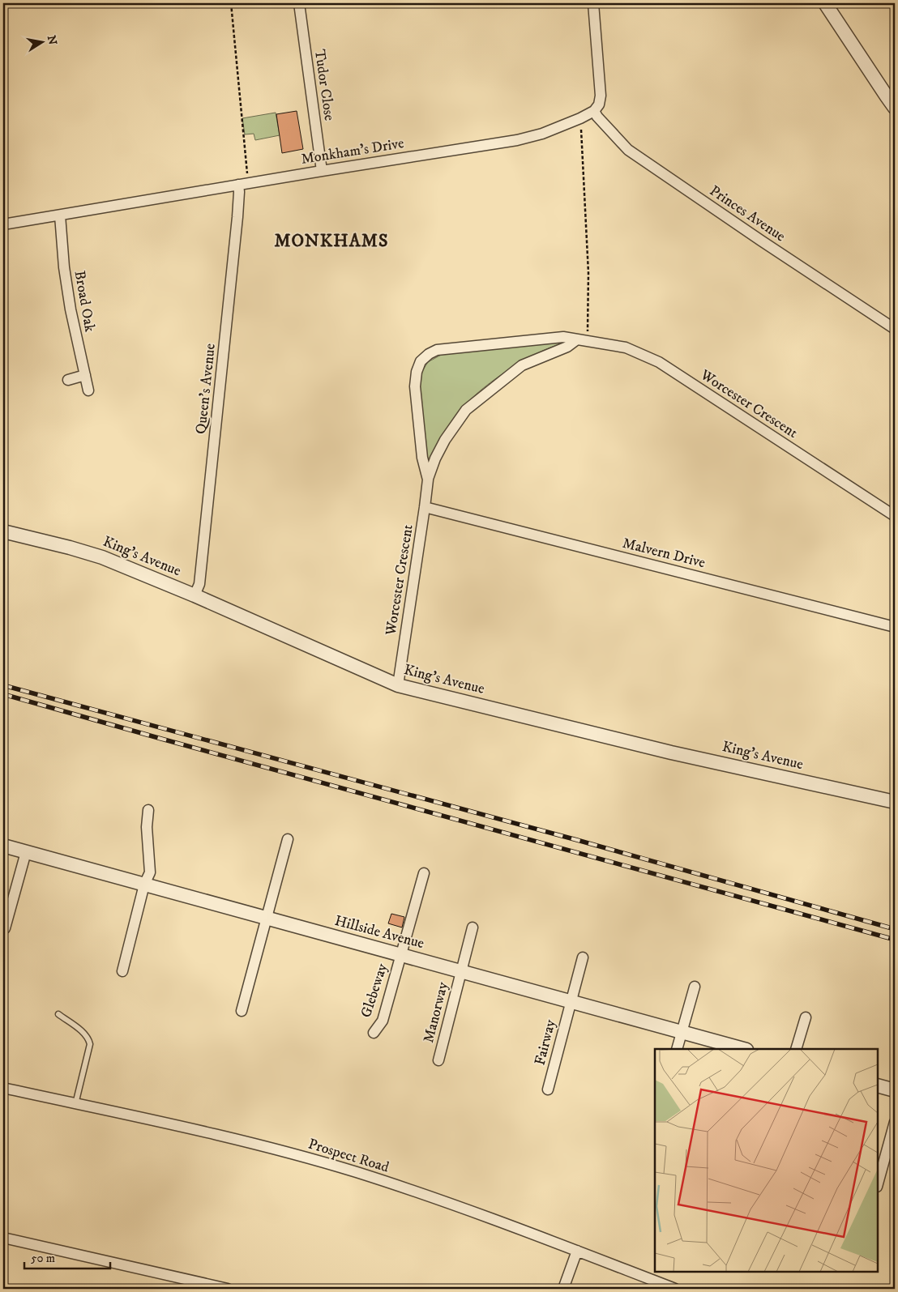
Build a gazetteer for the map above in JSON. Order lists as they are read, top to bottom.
{
  "streets": {
    "street": [
      "Tudor Close",
      "Monkham's Drive",
      "Princes Avenue",
      "Broad Oak",
      "Queen's Avenue",
      "Worcester Crescent",
      "Malvern Drive",
      "King's Avenue",
      "Hillside Avenue",
      "Glebeway",
      "Manorway",
      "Fairway",
      "Prospect Road"
    ]
  },
  "crossings": [
    ["Tudor Close", "Monkham's Drive"],
    ["Monkham's Drive", "Princes Avenue"],
    ["Monkham's Drive", "Broad Oak"],
    ["Monkham's Drive", "Queen's Avenue"],
    ["Queen's Avenue", "King's Avenue"],
    ["Worcester Crescent", "Malvern Drive"],
    ["Worcester Crescent", "King's Avenue"],
    ["Hillside Avenue", "Glebeway"],
    ["Hillside Avenue", "Manorway"],
    ["Hillside Avenue", "Fairway"]
  ],
  "districts": ["MONKHAMS"],
  "scale_bar": "50 m",
  "north": "right"
}
